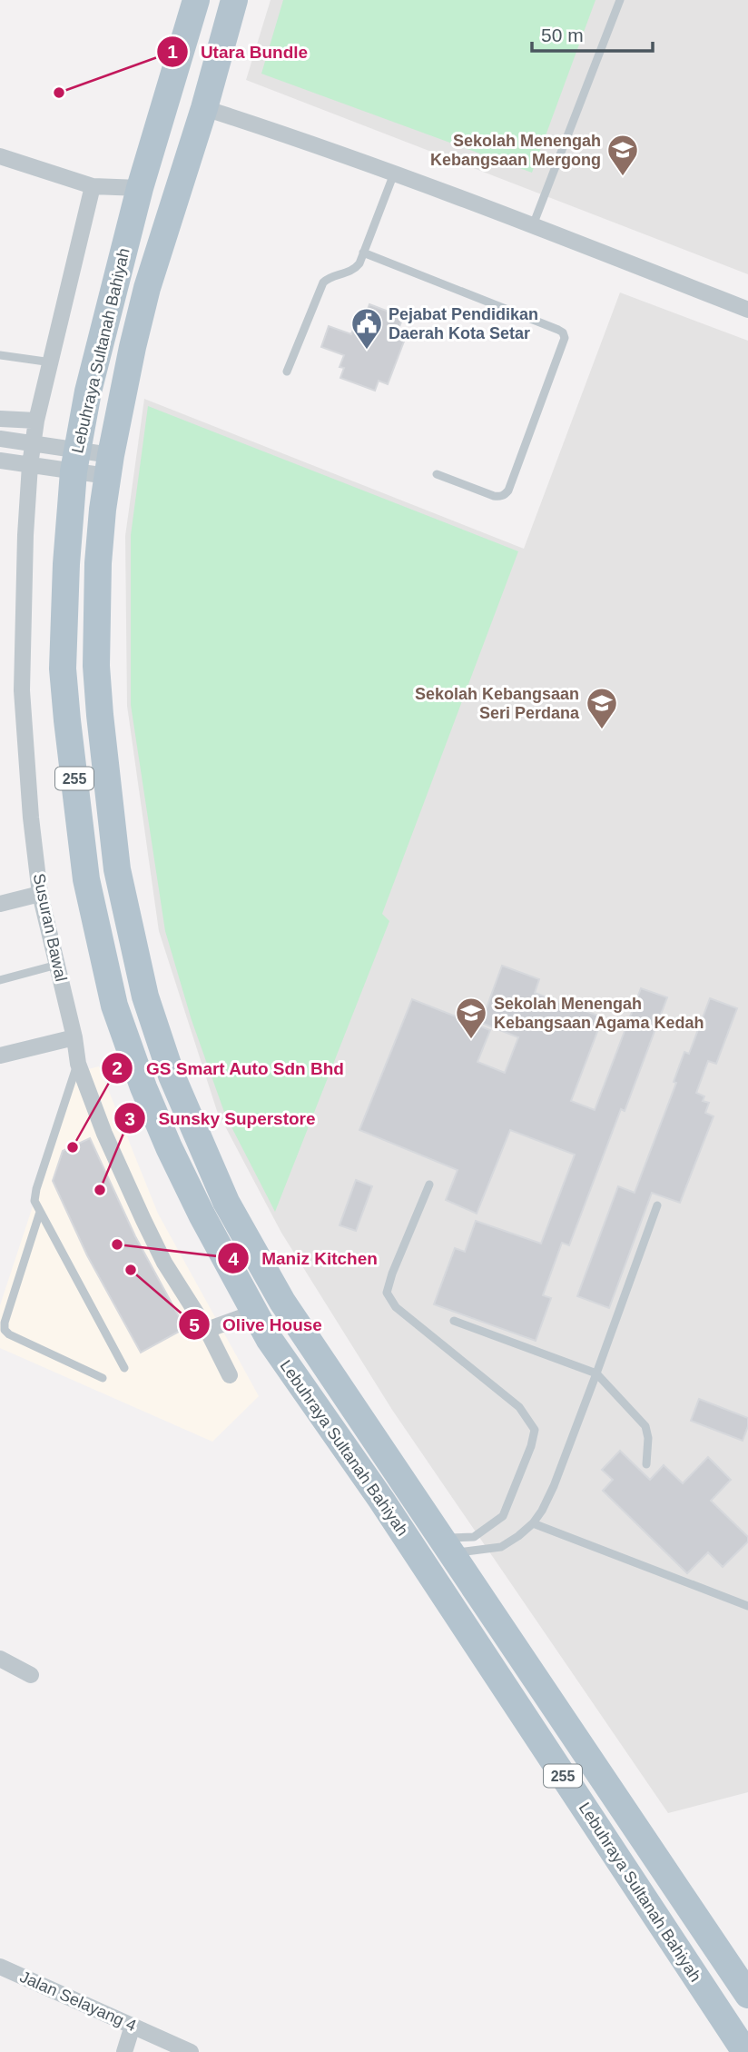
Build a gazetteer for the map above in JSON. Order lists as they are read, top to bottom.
{
  "streets": {
    "main road": ["Lebuhraya Sultanah Bahiyah", "255"],
    "street": ["Susuran Bawal", "Jalan Selayang 4"]
  },
  "places": {
    "other": [
      "Utara Bundle",
      "GS Smart Auto Sdn Bhd",
      "Sunsky Superstore",
      "Maniz Kitchen",
      "Olive House"
    ],
    "school or university": ["Sekolah Menengah Kebangsaan Mergong", "Sekolah Kebangsaan Seri Perdana", "Sekolah Menengah Kebangsaan Agama Kedah"],
    "public building": ["Pejabat Pendidikan Daerah Kota Setar"]
  },
  "scale_bar": "50 m"
}
